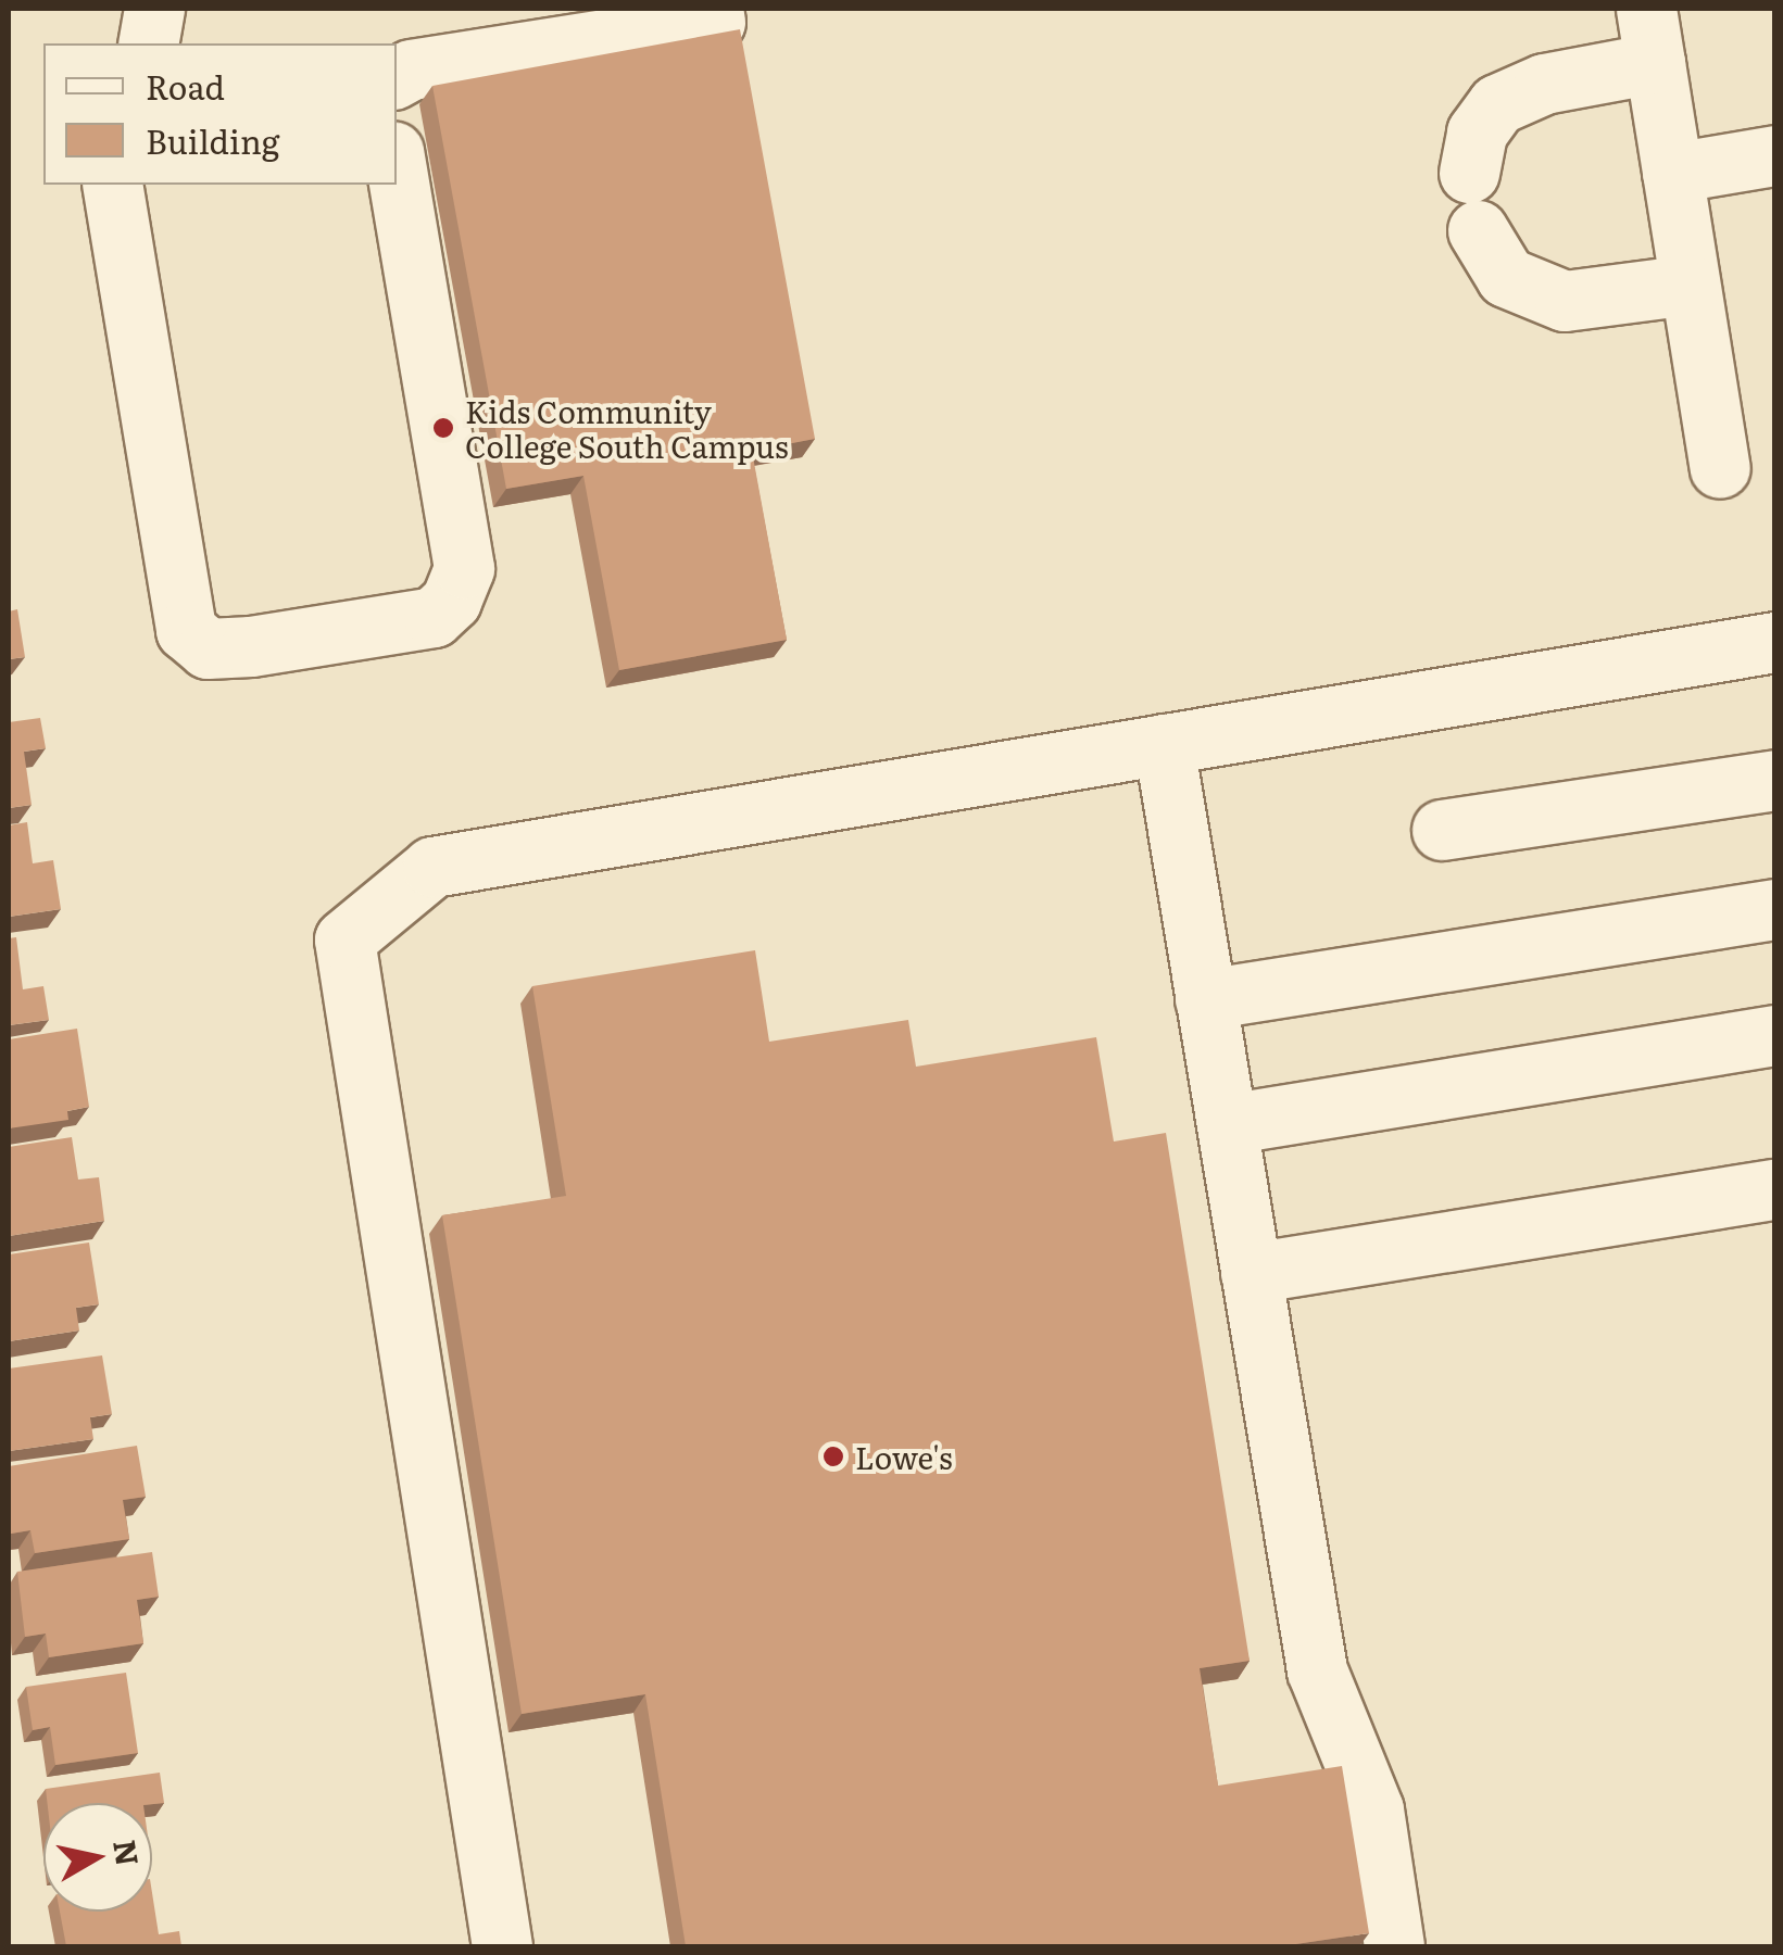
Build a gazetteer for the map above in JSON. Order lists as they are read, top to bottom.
{
  "places": ["Kids Community College South Campus", "Lowe's"],
  "legend": ["Road", "Building"],
  "north": "right"
}
